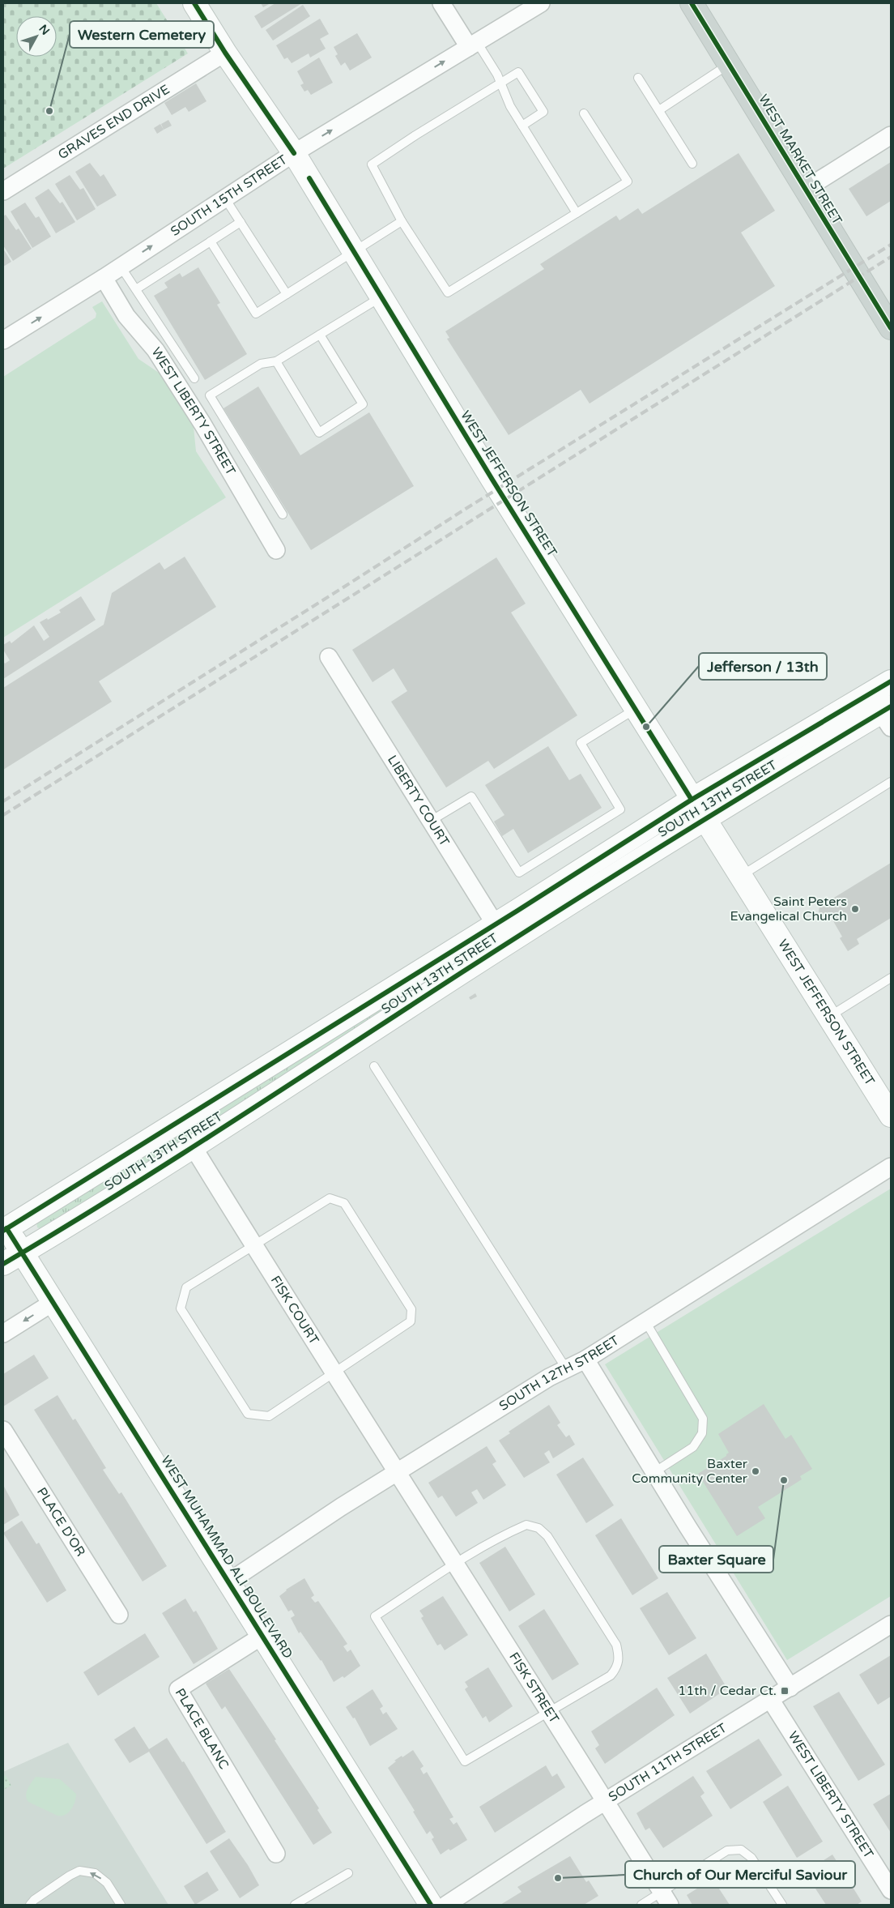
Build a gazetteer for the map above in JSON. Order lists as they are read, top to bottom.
{
  "streets": {
    "main road": ["WEST MARKET STREET"],
    "street": [
      "GRAVES END DRIVE",
      "SOUTH 15TH STREET",
      "WEST LIBERTY STREET",
      "WEST JEFFERSON STREET",
      "SOUTH 13TH STREET",
      "LIBERTY COURT",
      "FISK COURT",
      "SOUTH 12TH STREET",
      "PLACE D'OR",
      "WEST MUHAMMAD ALI BOULEVARD",
      "FISK STREET",
      "PLACE BLANC",
      "SOUTH 11TH STREET"
    ]
  },
  "crossings": [
    ["GRAVES END DRIVE", "WEST JEFFERSON STREET"],
    ["SOUTH 15TH STREET", "WEST LIBERTY STREET"],
    ["SOUTH 15TH STREET", "WEST JEFFERSON STREET"],
    ["WEST LIBERTY STREET", "SOUTH 11TH STREET"],
    ["WEST JEFFERSON STREET", "SOUTH 13TH STREET"],
    ["SOUTH 13TH STREET", "LIBERTY COURT"],
    ["SOUTH 13TH STREET", "FISK COURT"],
    ["SOUTH 13TH STREET", "WEST MUHAMMAD ALI BOULEVARD"],
    ["FISK COURT", "SOUTH 12TH STREET"],
    ["FISK COURT", "FISK STREET"],
    ["SOUTH 12TH STREET", "WEST MUHAMMAD ALI BOULEVARD"],
    ["SOUTH 12TH STREET", "FISK STREET"],
    ["WEST MUHAMMAD ALI BOULEVARD", "PLACE BLANC"],
    ["FISK STREET", "SOUTH 11TH STREET"]
  ],
  "one_way": ["SOUTH 15TH STREET"],
  "places": {
    "other": [
      "Western Cemetery",
      "Jefferson / 13th",
      "Saint Peters Evangelical Church",
      "Baxter Community Center",
      "Baxter Square",
      "Church of Our Merciful Saviour"
    ],
    "transit": ["11th / Cedar Ct."]
  },
  "north": "top right"
}
